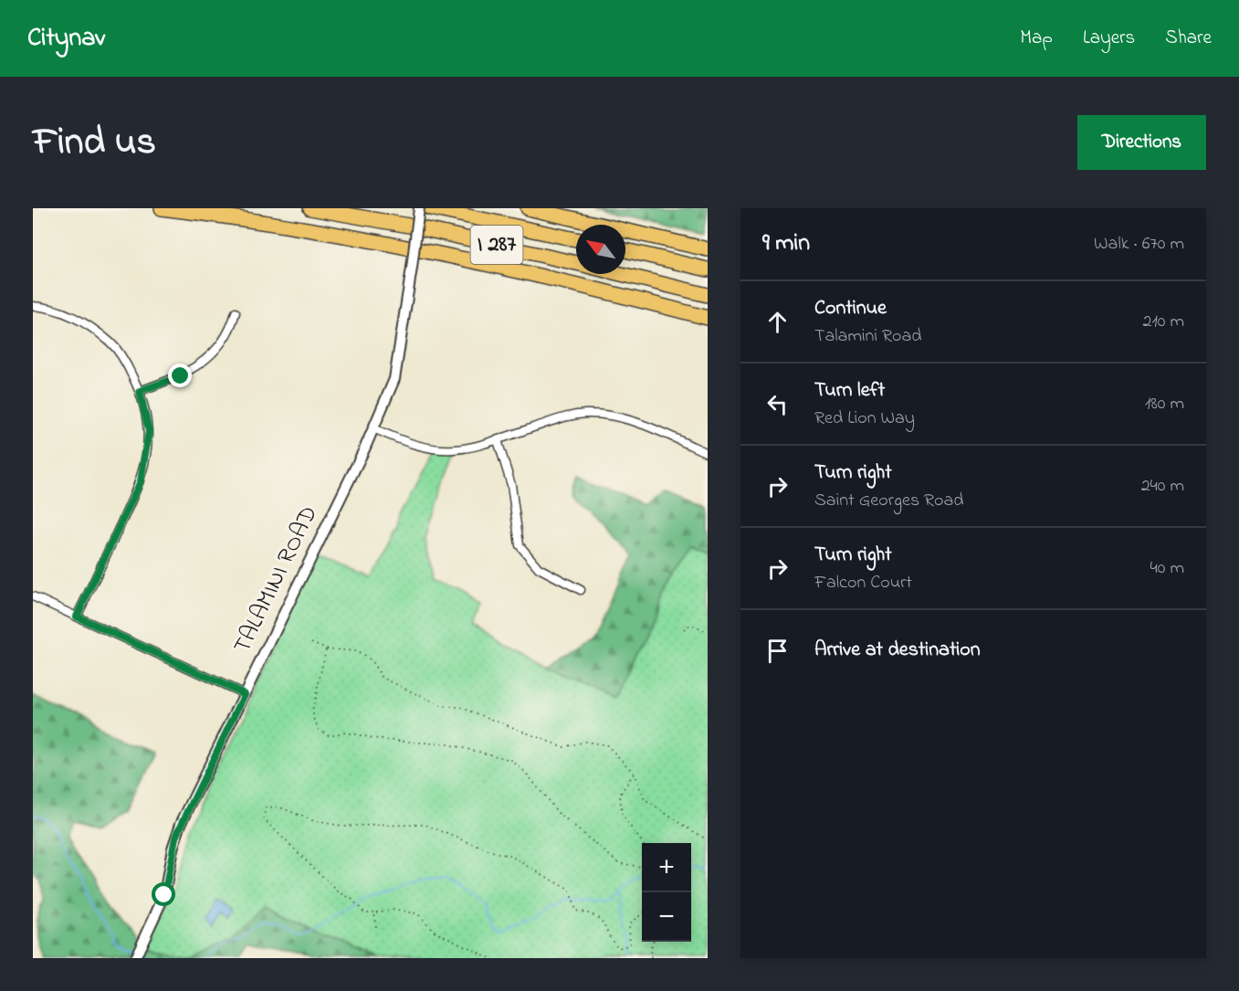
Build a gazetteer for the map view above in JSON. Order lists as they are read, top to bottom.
{
  "streets": {
    "highway": ["I 287"],
    "street": ["TALAMINI ROAD"]
  },
  "north": "top left",
  "page": {
    "header": "Citynav",
    "nav": ["Map", "Layers", "Share"],
    "title": "Find us",
    "buttons": "Directions",
    "heading": ["9 min", "Walk · 670 m"],
    "list": [
      ["Continue", "Talamini Road", "210 m"],
      ["Turn left", "Red Lion Way", "180 m"],
      ["Turn right", "Saint Georges Road", "240 m"],
      ["Turn right", "Falcon Court", "40 m"],
      "Arrive at destination"
    ],
    "map_buttons": ["+", "−"]
  }
}
